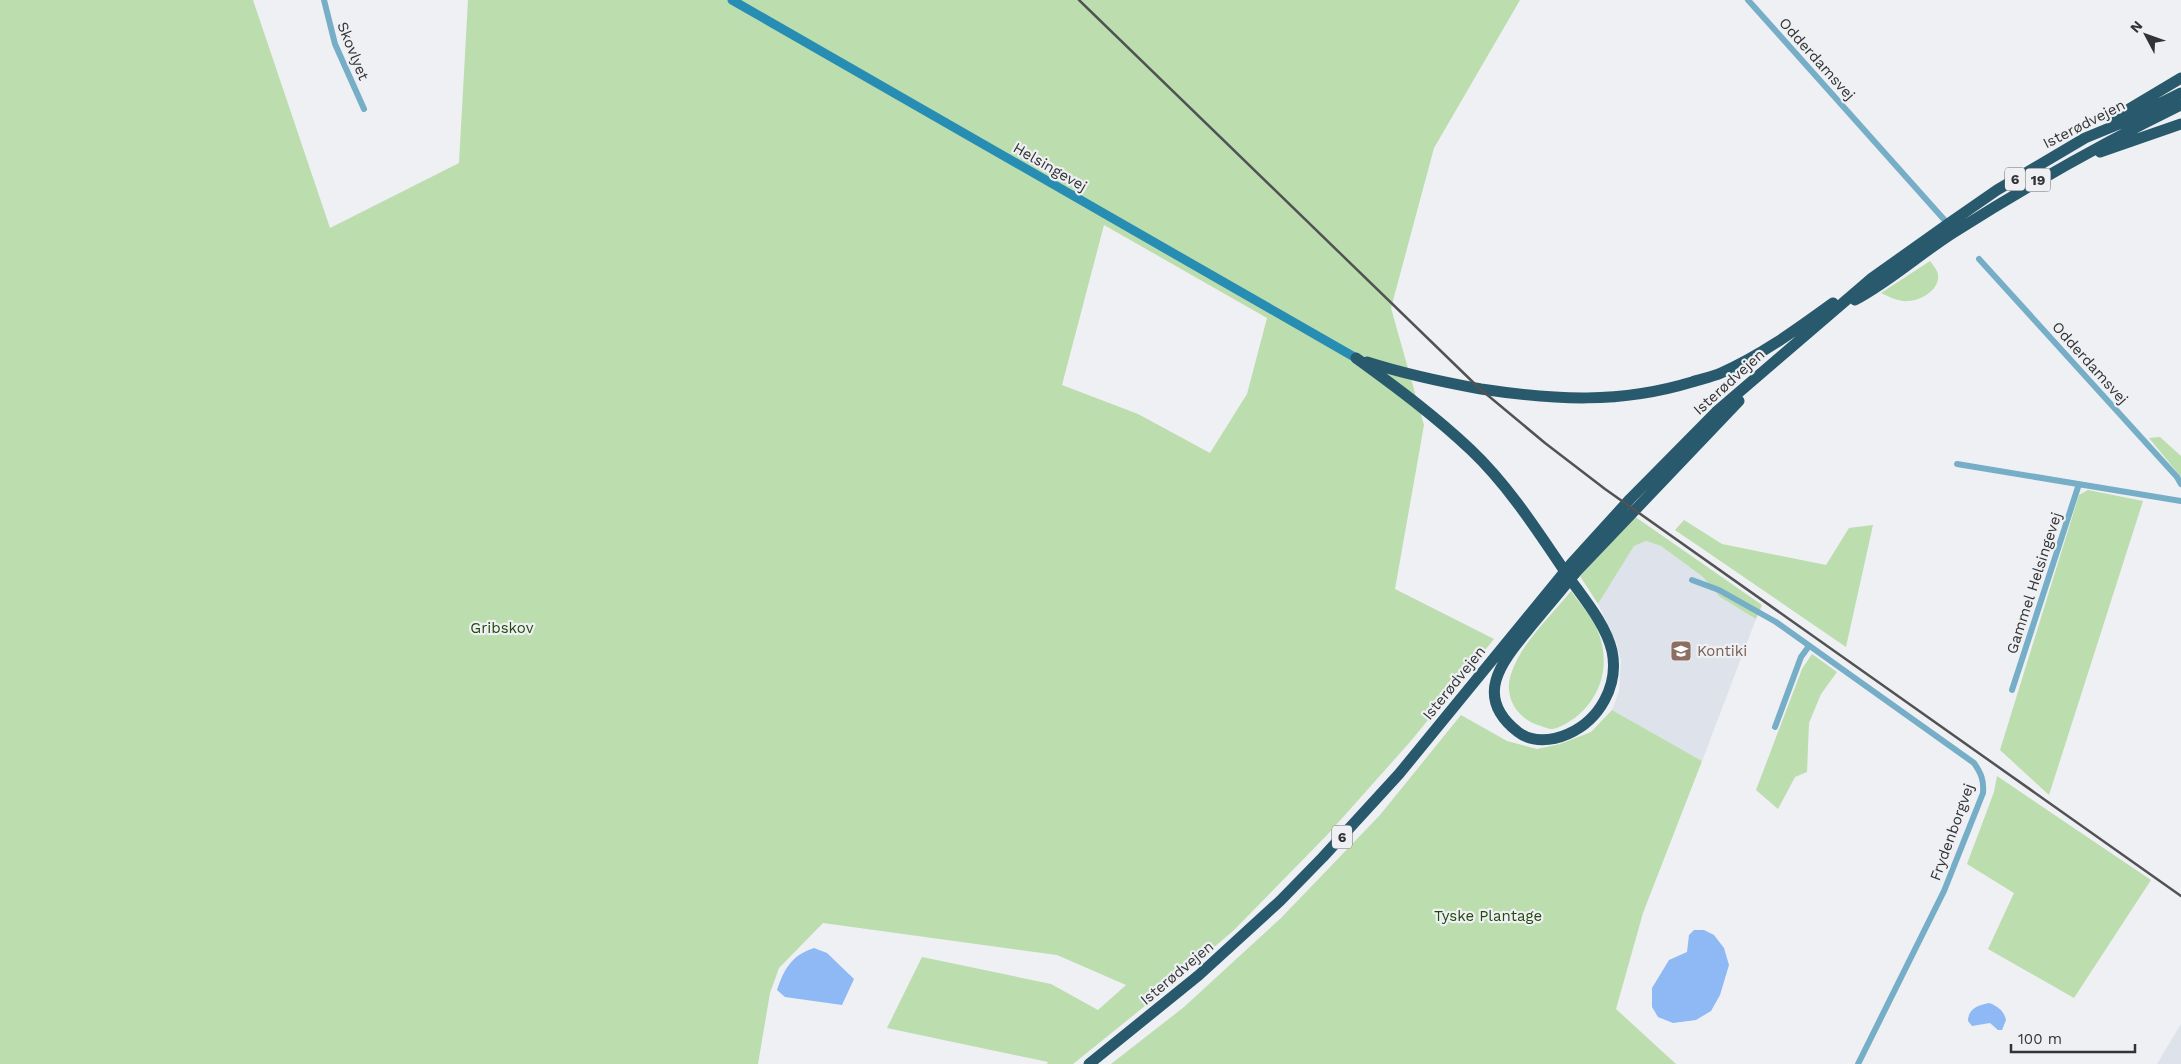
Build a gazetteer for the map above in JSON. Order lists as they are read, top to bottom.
{
  "streets": {
    "highway": ["Isterødvejen", "6", "19"],
    "street": [
      "Skovlyet",
      "Odderdamsvej",
      "Helsingevej",
      "Gammel Helsingevej",
      "Frydenborgvej"
    ]
  },
  "crossings": [
    ["Odderdamsvej", "Isterødvejen"],
    ["Isterødvejen", "6"]
  ],
  "parks": ["Gribskov", "Tyske Plantage"],
  "places": {
    "school or university": ["Kontiki"]
  },
  "scale_bar": "100 m",
  "north": "top left"
}
